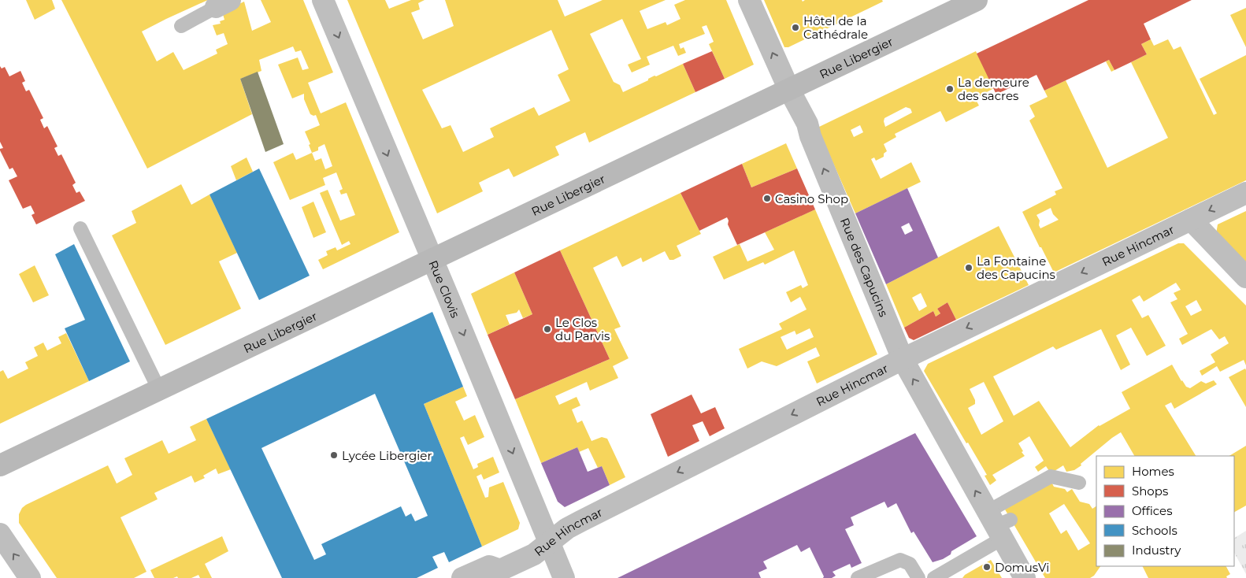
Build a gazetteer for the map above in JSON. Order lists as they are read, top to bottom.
{
  "streets": {
    "street": [
      "Rue Libergier",
      "Rue Hincmar",
      "Rue des Capucins",
      "Rue Clovis"
    ]
  },
  "crossings": [
    ["Rue Libergier", "Rue des Capucins"],
    ["Rue Libergier", "Rue Clovis"],
    ["Rue Hincmar", "Rue des Capucins"],
    ["Rue Hincmar", "Rue Clovis"]
  ],
  "one_way": ["Rue Hincmar", "Rue des Capucins", "Rue Clovis"],
  "places": [
    "Hôtel de la Cathédrale",
    "La demeure des sacres",
    "Casino Shop",
    "La Fontaine des Capucins",
    "Le Clos du Parvis",
    "Lycée Libergier",
    "DomusVi"
  ],
  "legend": [
    "Homes",
    "Shops",
    "Offices",
    "Schools",
    "Industry"
  ]
}
